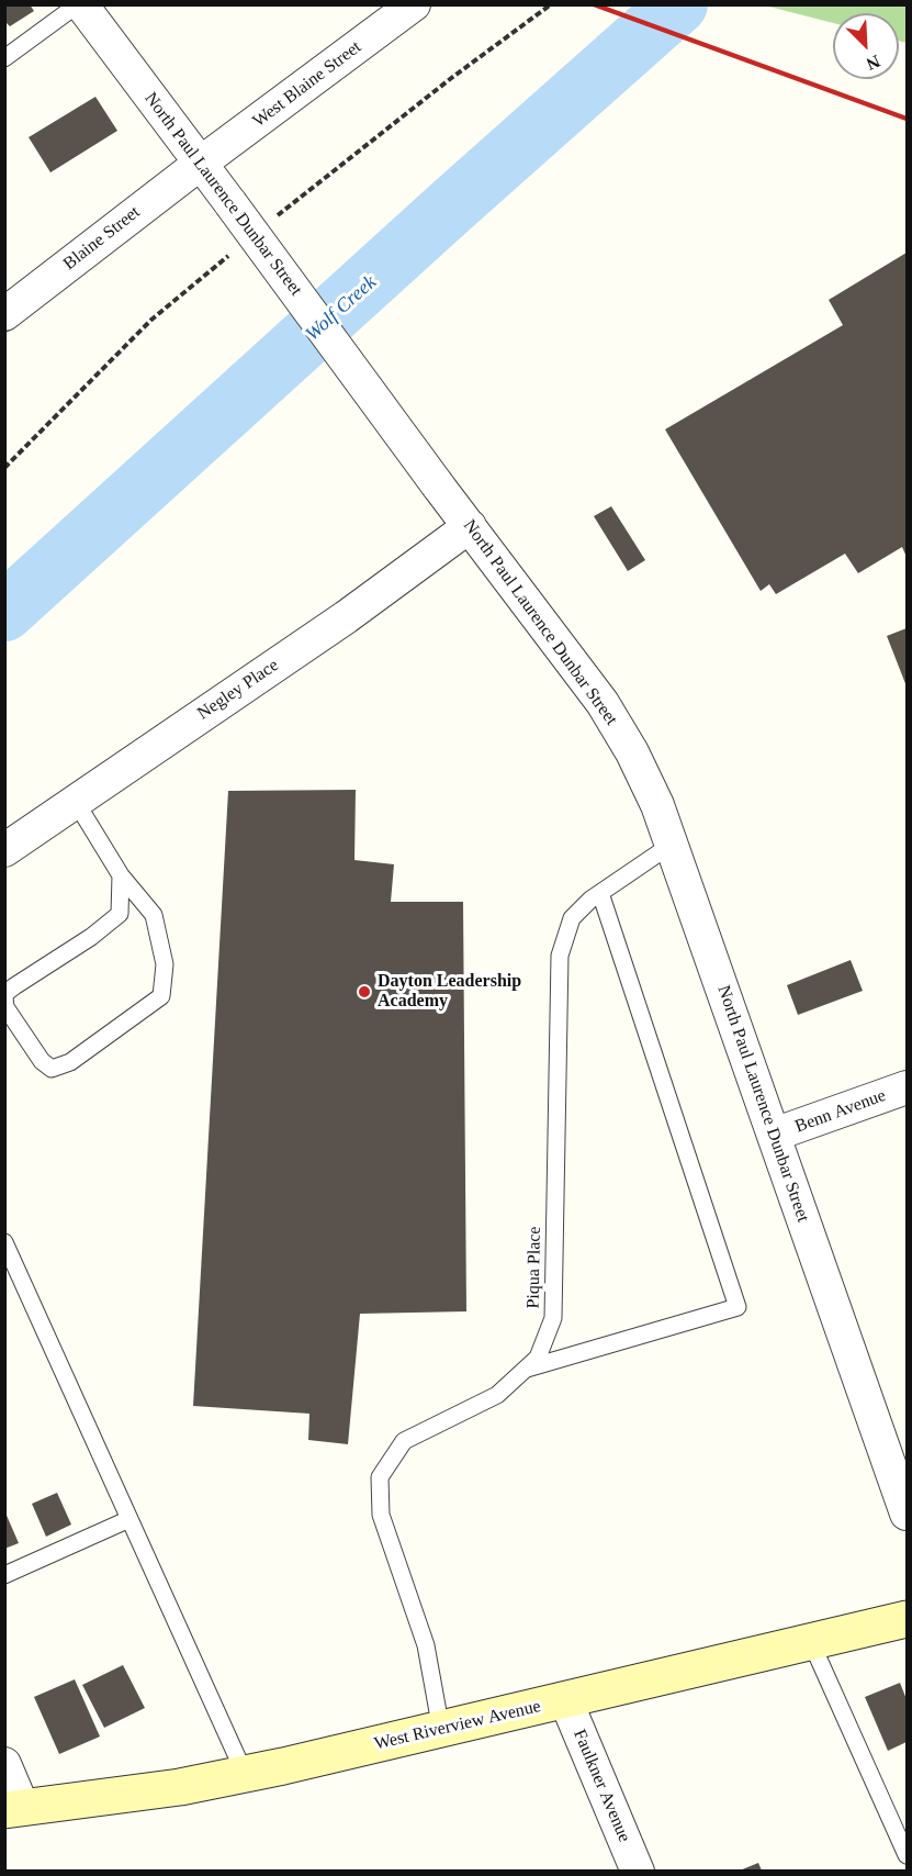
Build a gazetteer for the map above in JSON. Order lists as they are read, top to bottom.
{
  "streets": {
    "street": [
      "West Blaine Street",
      "North Paul Laurence Dunbar Street",
      "Blaine Street",
      "Negley Place",
      "Benn Avenue",
      "West Riverview Avenue",
      "Faulkner Avenue"
    ],
    "lane": ["Piqua Place"]
  },
  "crossings": [
    ["West Blaine Street", "North Paul Laurence Dunbar Street"],
    ["West Blaine Street", "Blaine Street"],
    ["North Paul Laurence Dunbar Street", "Blaine Street"],
    ["North Paul Laurence Dunbar Street", "Negley Place"],
    ["North Paul Laurence Dunbar Street", "Benn Avenue"],
    ["North Paul Laurence Dunbar Street", "Piqua Place"],
    ["Piqua Place", "West Riverview Avenue"],
    ["West Riverview Avenue", "Faulkner Avenue"]
  ],
  "water": ["Wolf Creek"],
  "places": ["Dayton Leadership Academy"],
  "north": "bottom right"
}
